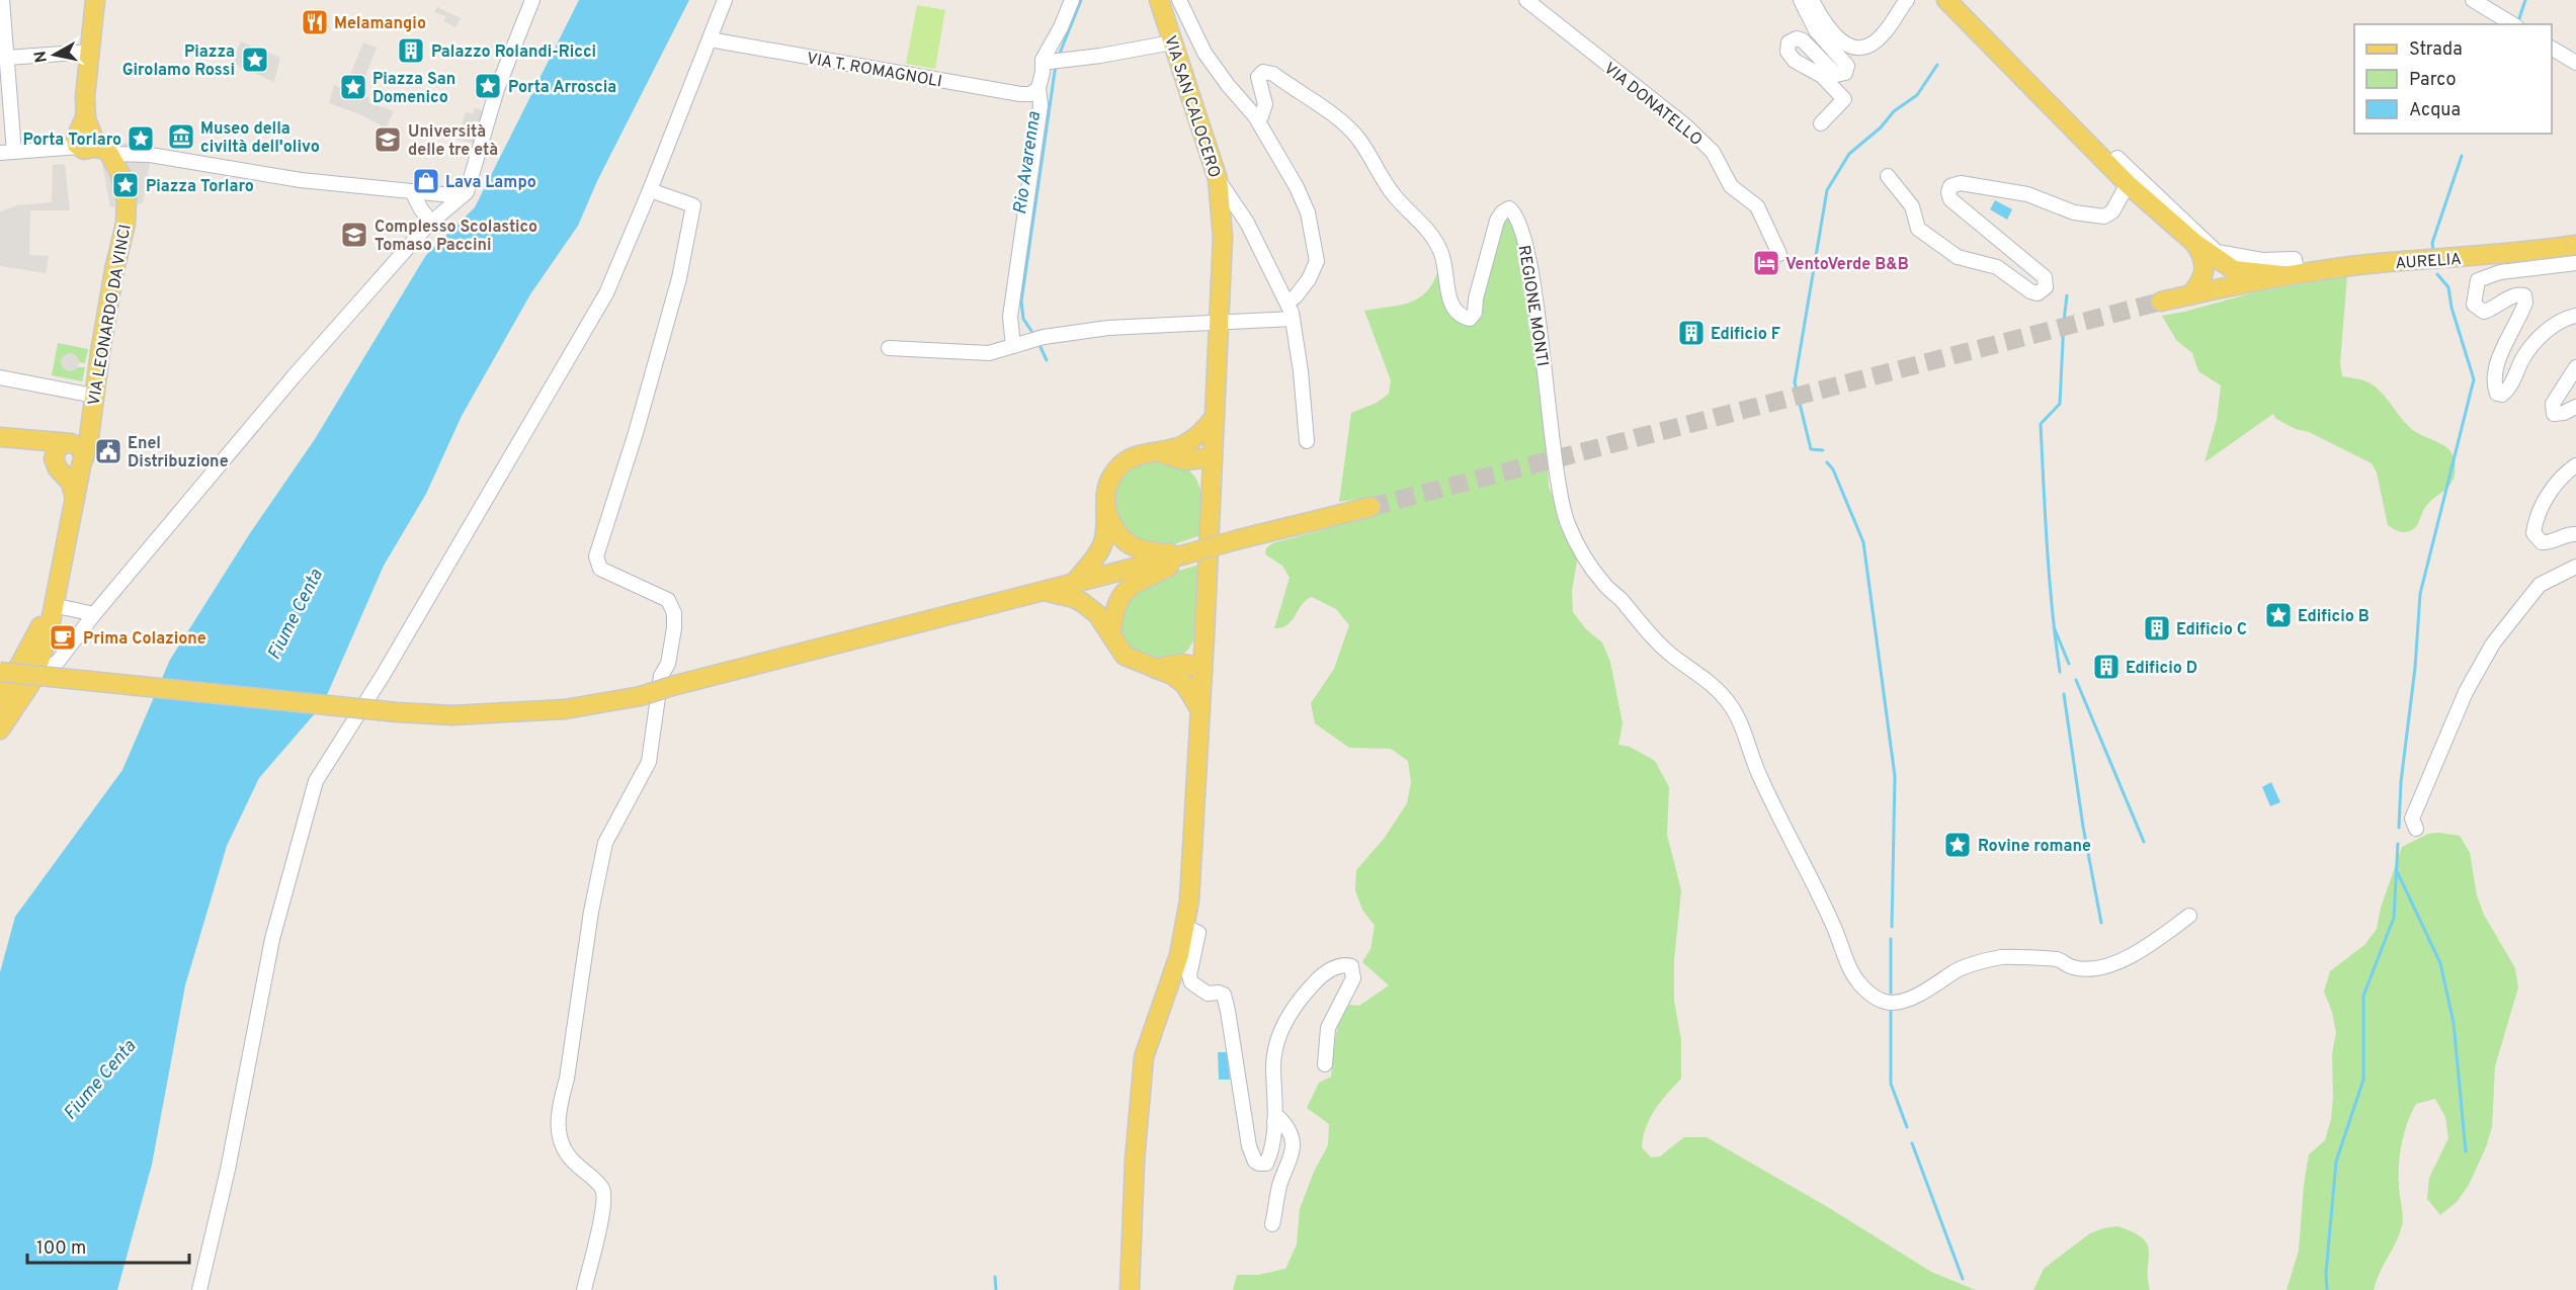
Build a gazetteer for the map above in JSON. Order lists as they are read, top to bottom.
{
  "streets": {
    "main road": ["VIA SAN CALOCERO", "AURELIA", "VIA LEONARDO DA VINCI"],
    "street": ["VIA T. ROMAGNOLI", "VIA DONATELLO", "REGIONE MONTI"]
  },
  "water": ["Rio Avarenna", "Fiume Centa"],
  "places": {
    "restaurant": ["Melamangio"],
    "building": [
      "Palazzo Rolandi-Ricci",
      "Edificio F",
      "Edificio C",
      "Edificio D"
    ],
    "place": [
      "Piazza Girolamo Rossi",
      "Porta Arroscia",
      "Piazza San Domenico",
      "Porta Torlaro",
      "Piazza Torlaro",
      "Edificio B",
      "Rovine romane"
    ],
    "museum": ["Museo della civiltà dell'olivo"],
    "school or university": ["Università delle tre età", "Complesso Scolastico Tomaso Paccini"],
    "shop": ["Lava Lampo"],
    "hotel": ["VentoVerde B&B"],
    "public building": ["Enel Distribuzione"],
    "cafe": ["Prima Colazione"]
  },
  "legend": ["Strada", "Parco", "Acqua"],
  "scale_bar": "100 m",
  "north": "left"
}
